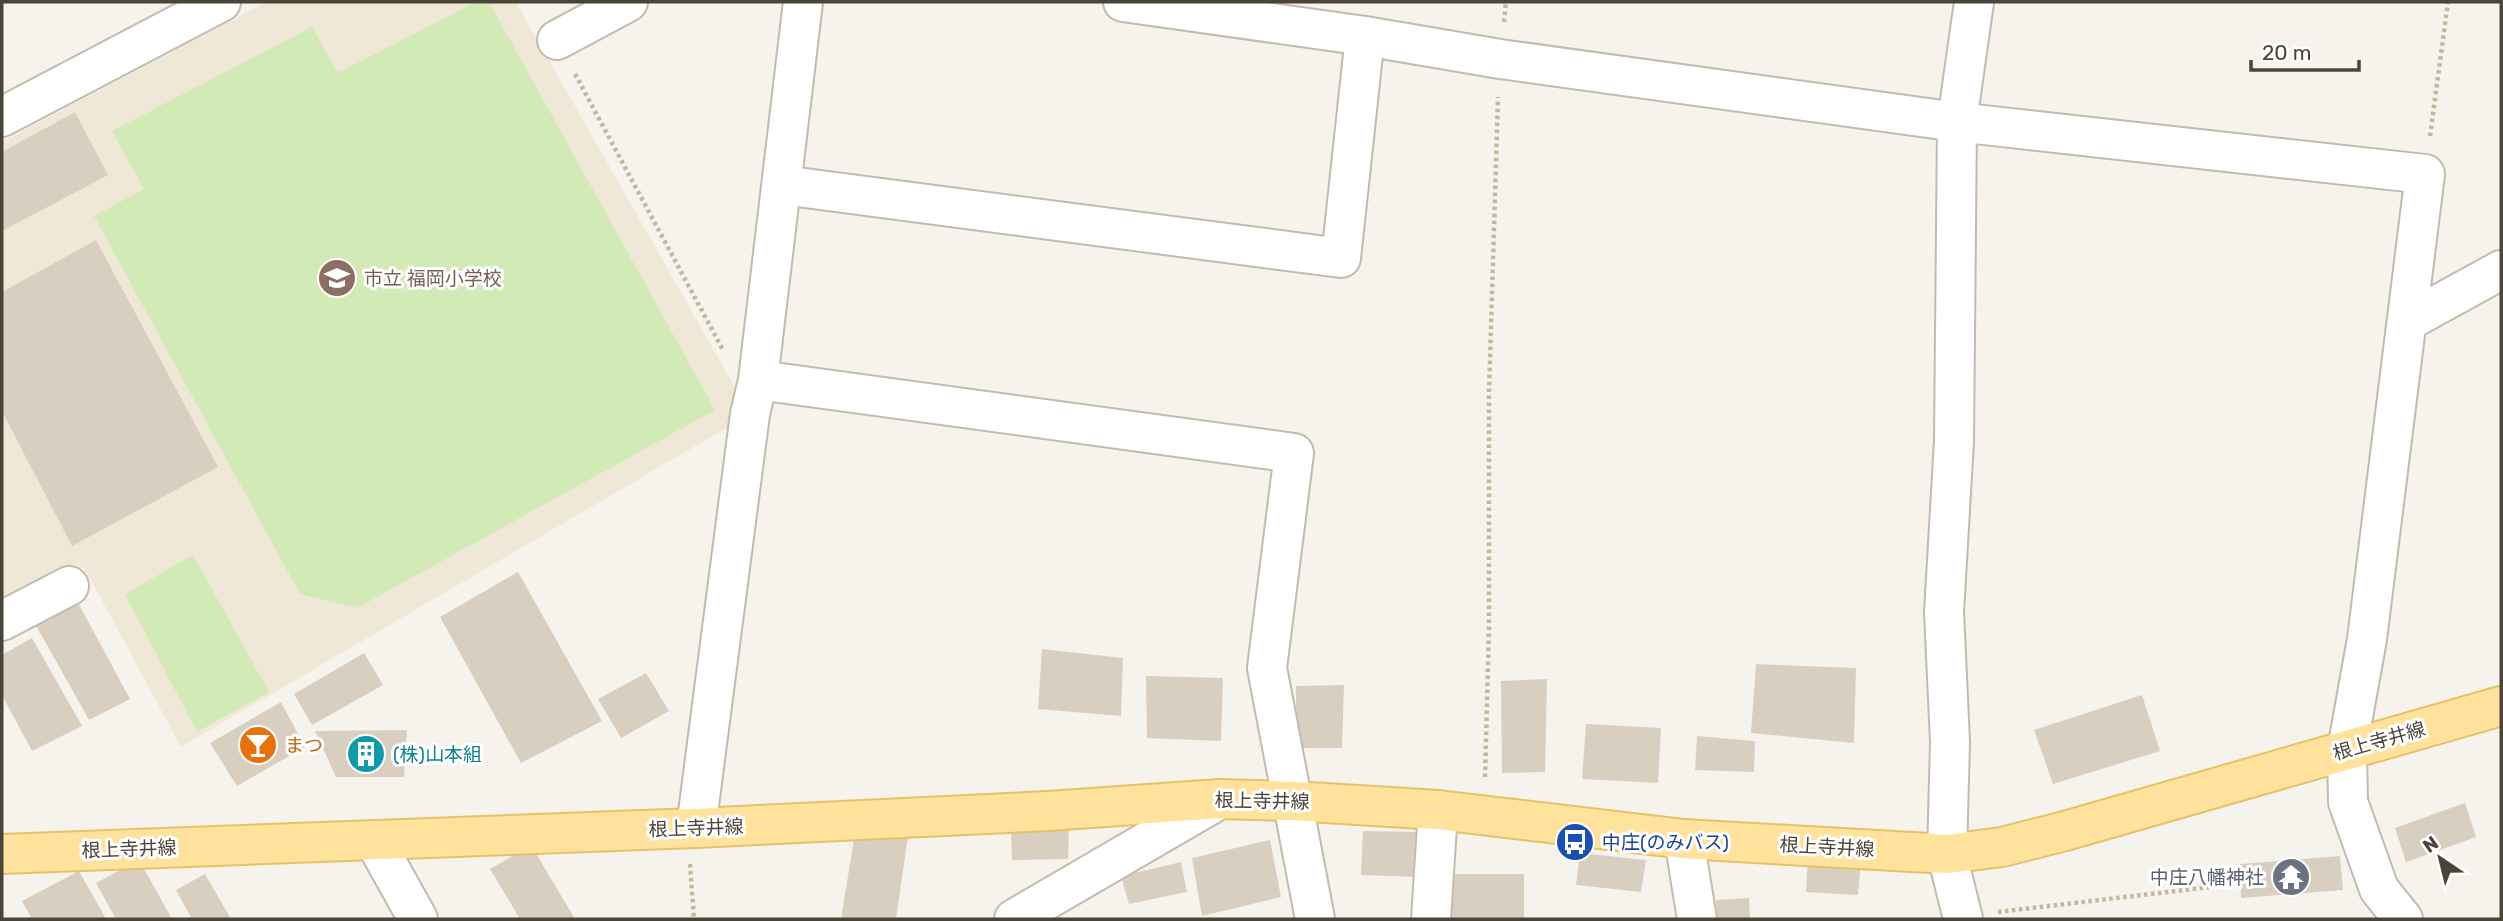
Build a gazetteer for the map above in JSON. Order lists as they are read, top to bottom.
{
  "streets": {
    "main road": ["根上寺井線"]
  },
  "places": {
    "school or university": ["市立 福岡小学校"],
    "bar": ["まつ"],
    "building": ["(株)山本組"],
    "bus stop": ["中庄(のみバス)"],
    "temple": ["中庄八幡神社"]
  },
  "scale_bar": "20 m",
  "north": "top left"
}
